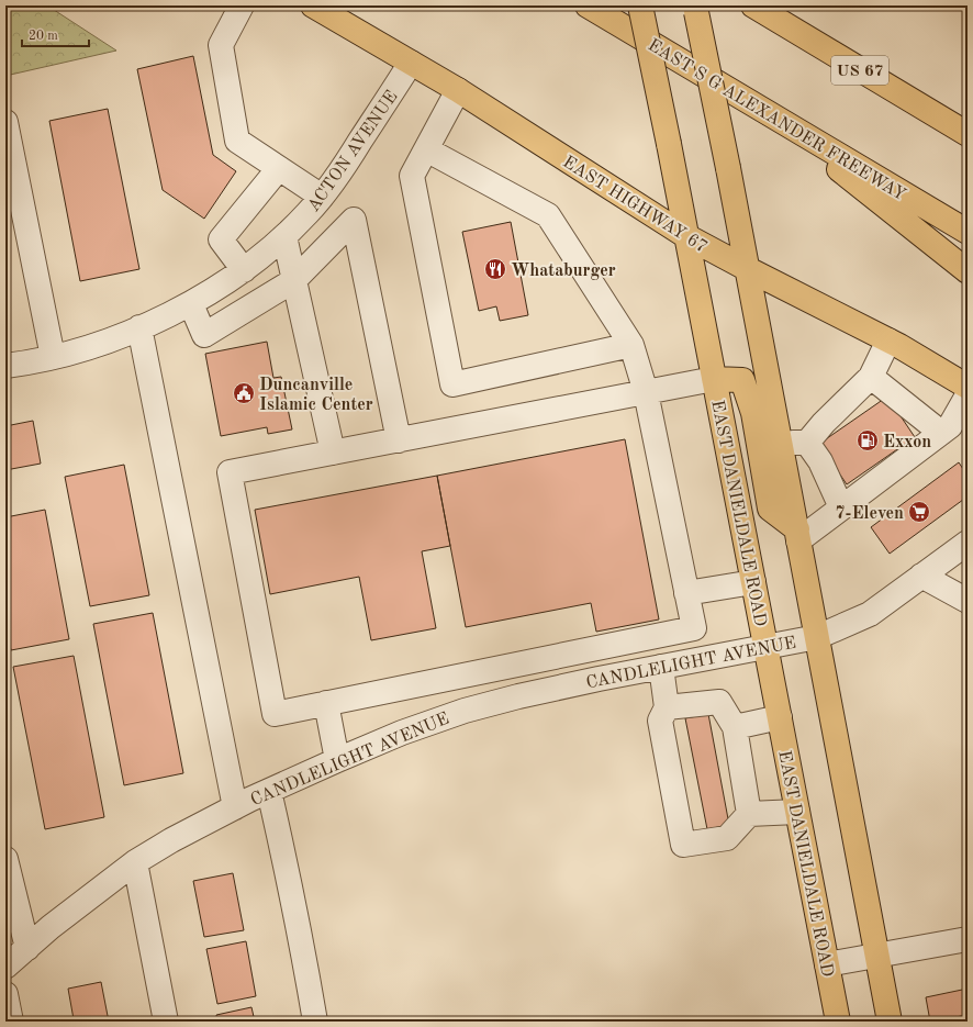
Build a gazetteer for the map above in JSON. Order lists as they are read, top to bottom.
{
  "streets": {
    "main road": [
      "US 67",
      "EAST S G ALEXANDER FREEWAY",
      "EAST HIGHWAY 67",
      "EAST DANIELDALE ROAD"
    ],
    "street": ["ACTON AVENUE", "CANDLELIGHT AVENUE"]
  },
  "crossings": [
    ["ACTON AVENUE", "EAST HIGHWAY 67"],
    ["EAST HIGHWAY 67", "EAST DANIELDALE ROAD"],
    ["EAST DANIELDALE ROAD", "CANDLELIGHT AVENUE"]
  ],
  "places": {
    "restaurant": ["Whataburger"],
    "public building": ["Duncanville Islamic Center"],
    "fuel station": ["Exxon"],
    "supermarket": ["7-Eleven"]
  },
  "scale_bar": "20 m"
}
